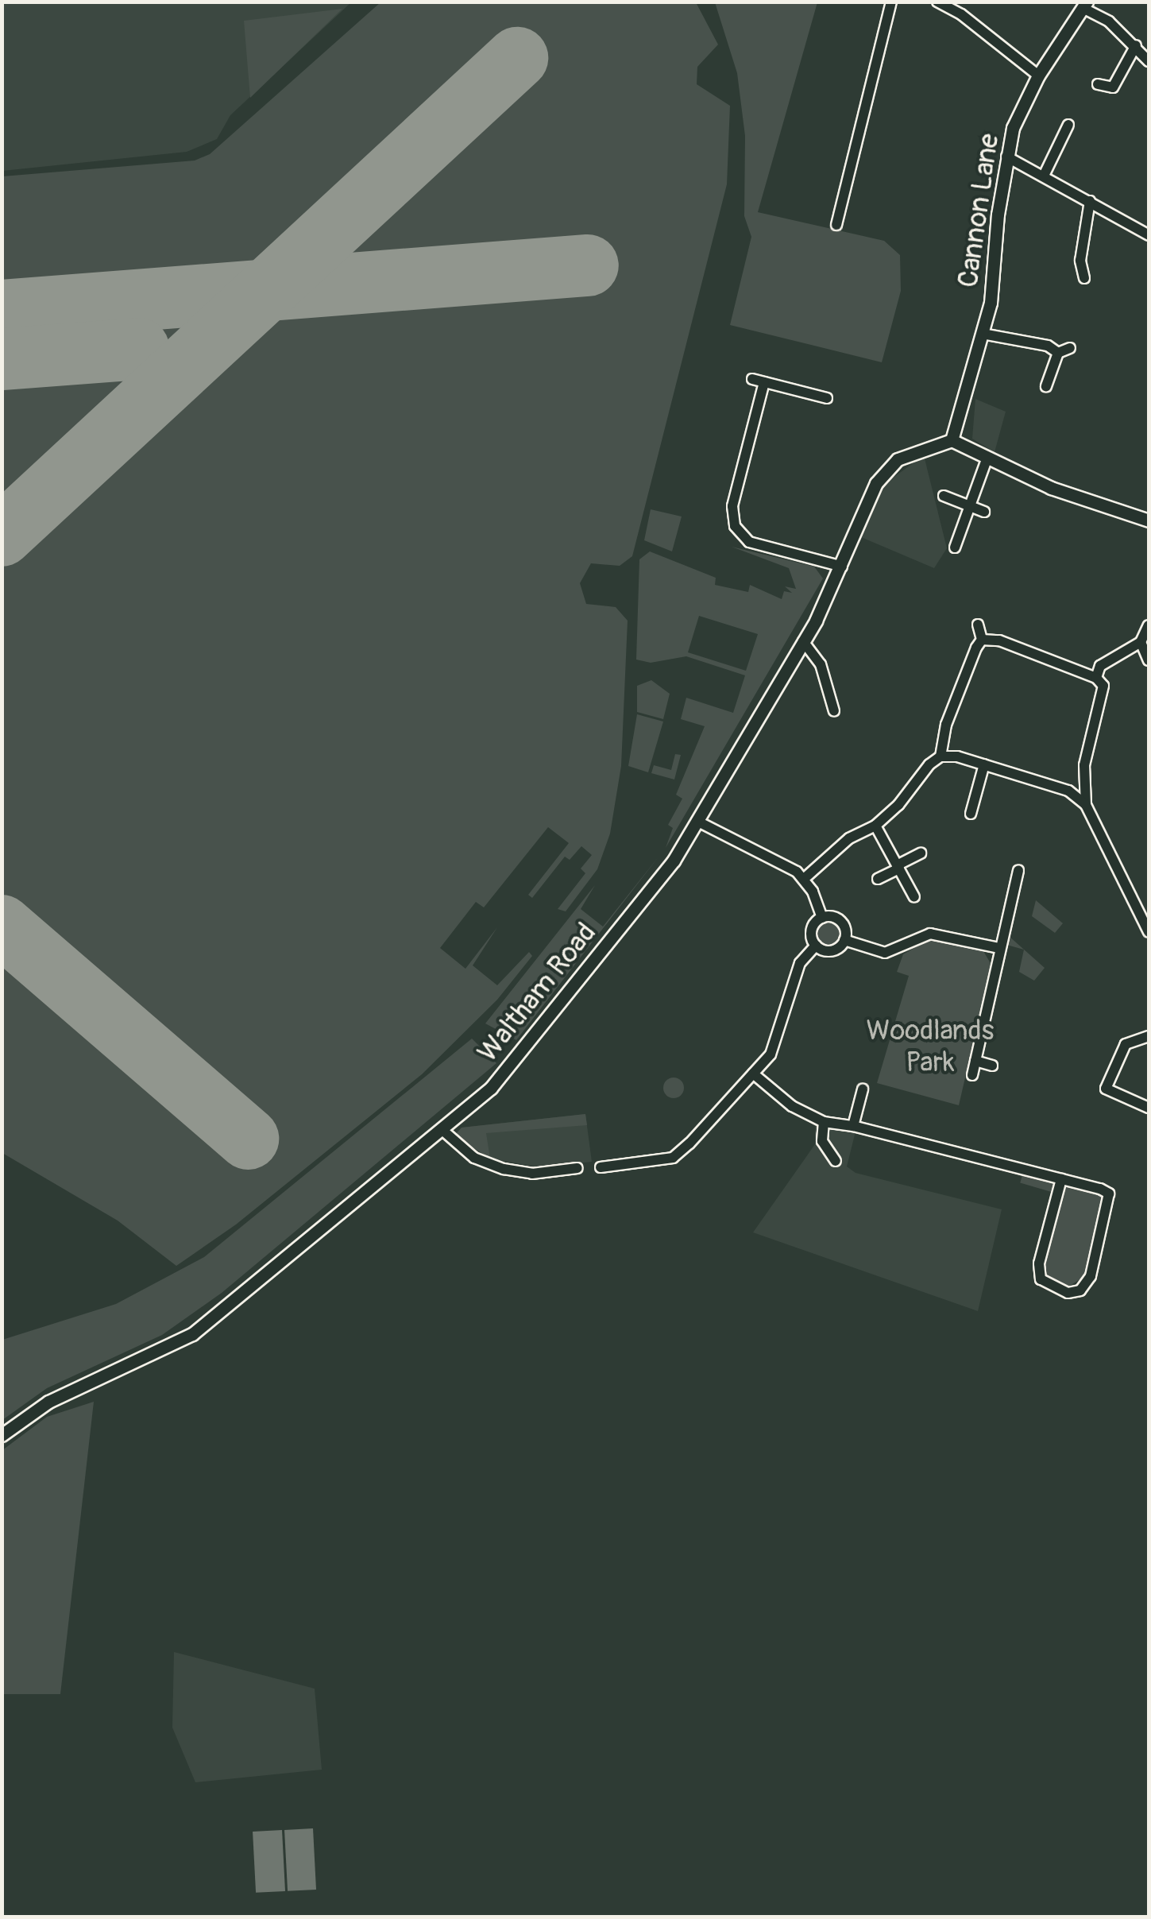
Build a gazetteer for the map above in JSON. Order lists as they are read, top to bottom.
{
  "streets": {
    "street": ["Cannon Lane", "Waltham Road"]
  },
  "crossings": [
    ["Cannon Lane", "Waltham Road"]
  ],
  "parks": ["Woodlands Park"]
}
